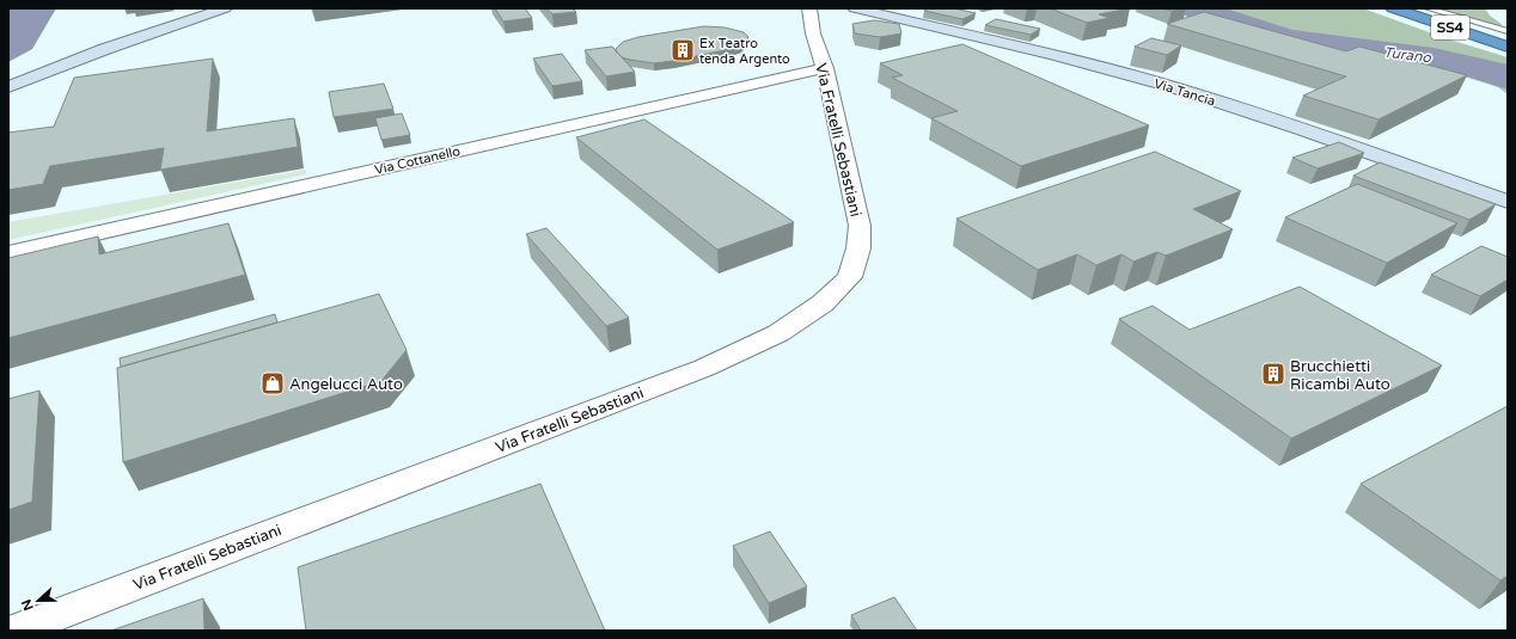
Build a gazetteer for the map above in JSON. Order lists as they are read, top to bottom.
{
  "streets": {
    "highway": ["SS4"],
    "main road": ["Via Tancia"],
    "street": ["Via Fratelli Sebastiani", "Via Cottanello"]
  },
  "crossings": [
    ["Via Fratelli Sebastiani", "Via Cottanello"]
  ],
  "water": ["Turano"],
  "places": {
    "building": ["Ex Teatro tenda Argento", "Brucchietti Ricambi Auto"],
    "shop": ["Angelucci Auto"]
  },
  "north": "left"
}
